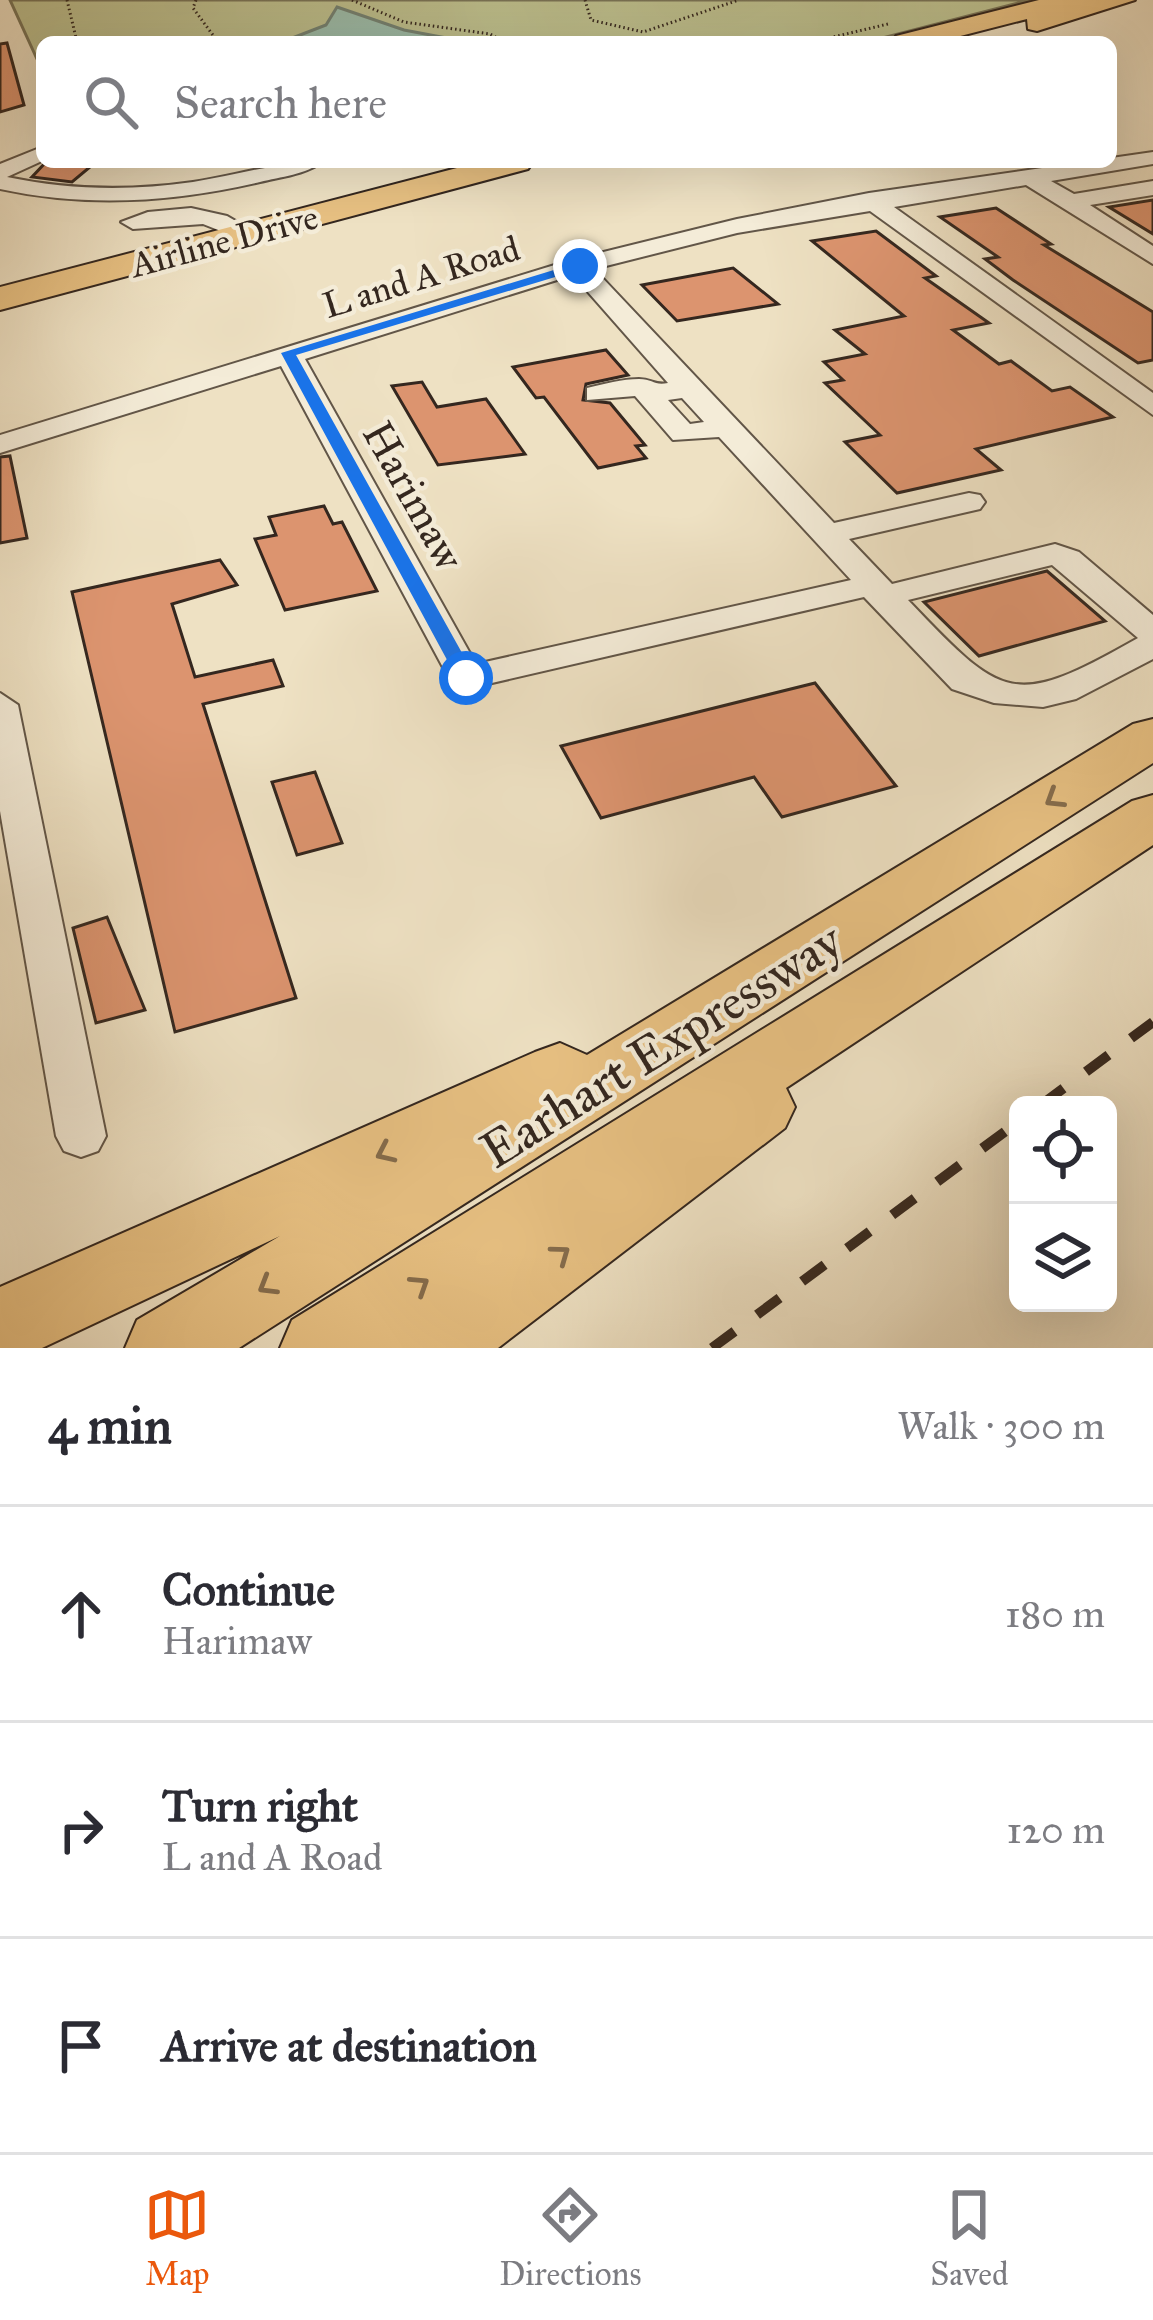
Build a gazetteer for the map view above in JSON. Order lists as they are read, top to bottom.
{
  "streets": {
    "highway": ["Airline Drive", "Earhart Expressway"],
    "street": ["L and A Road", "Harimaw"]
  },
  "crossings": [
    ["L and A Road", "Harimaw"]
  ],
  "page": {
    "search": "Search here",
    "heading": ["4 min", "Walk · 300 m"],
    "list": [
      ["Continue", "Harimaw", "180 m"],
      ["Turn right", "L and A Road", "120 m"],
      "Arrive at destination"
    ],
    "nav": ["Map", "Directions", "Saved"]
  }
}
